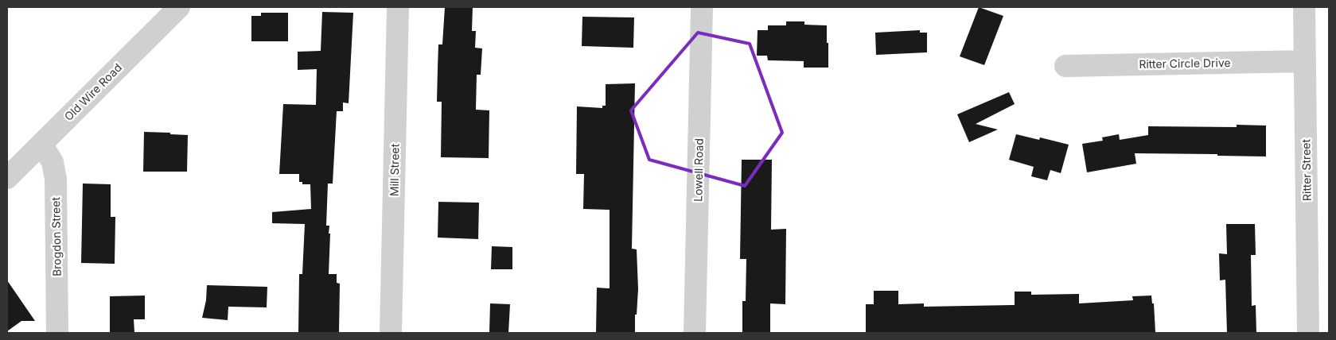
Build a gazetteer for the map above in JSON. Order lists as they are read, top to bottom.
{
  "streets": {
    "street": [
      "Ritter Circle Drive",
      "Old Wire Road",
      "Mill Street",
      "Lowell Road",
      "Ritter Street",
      "Brogdon Street"
    ]
  },
  "crossings": [
    ["Ritter Circle Drive", "Ritter Street"],
    ["Old Wire Road", "Brogdon Street"]
  ]
}
